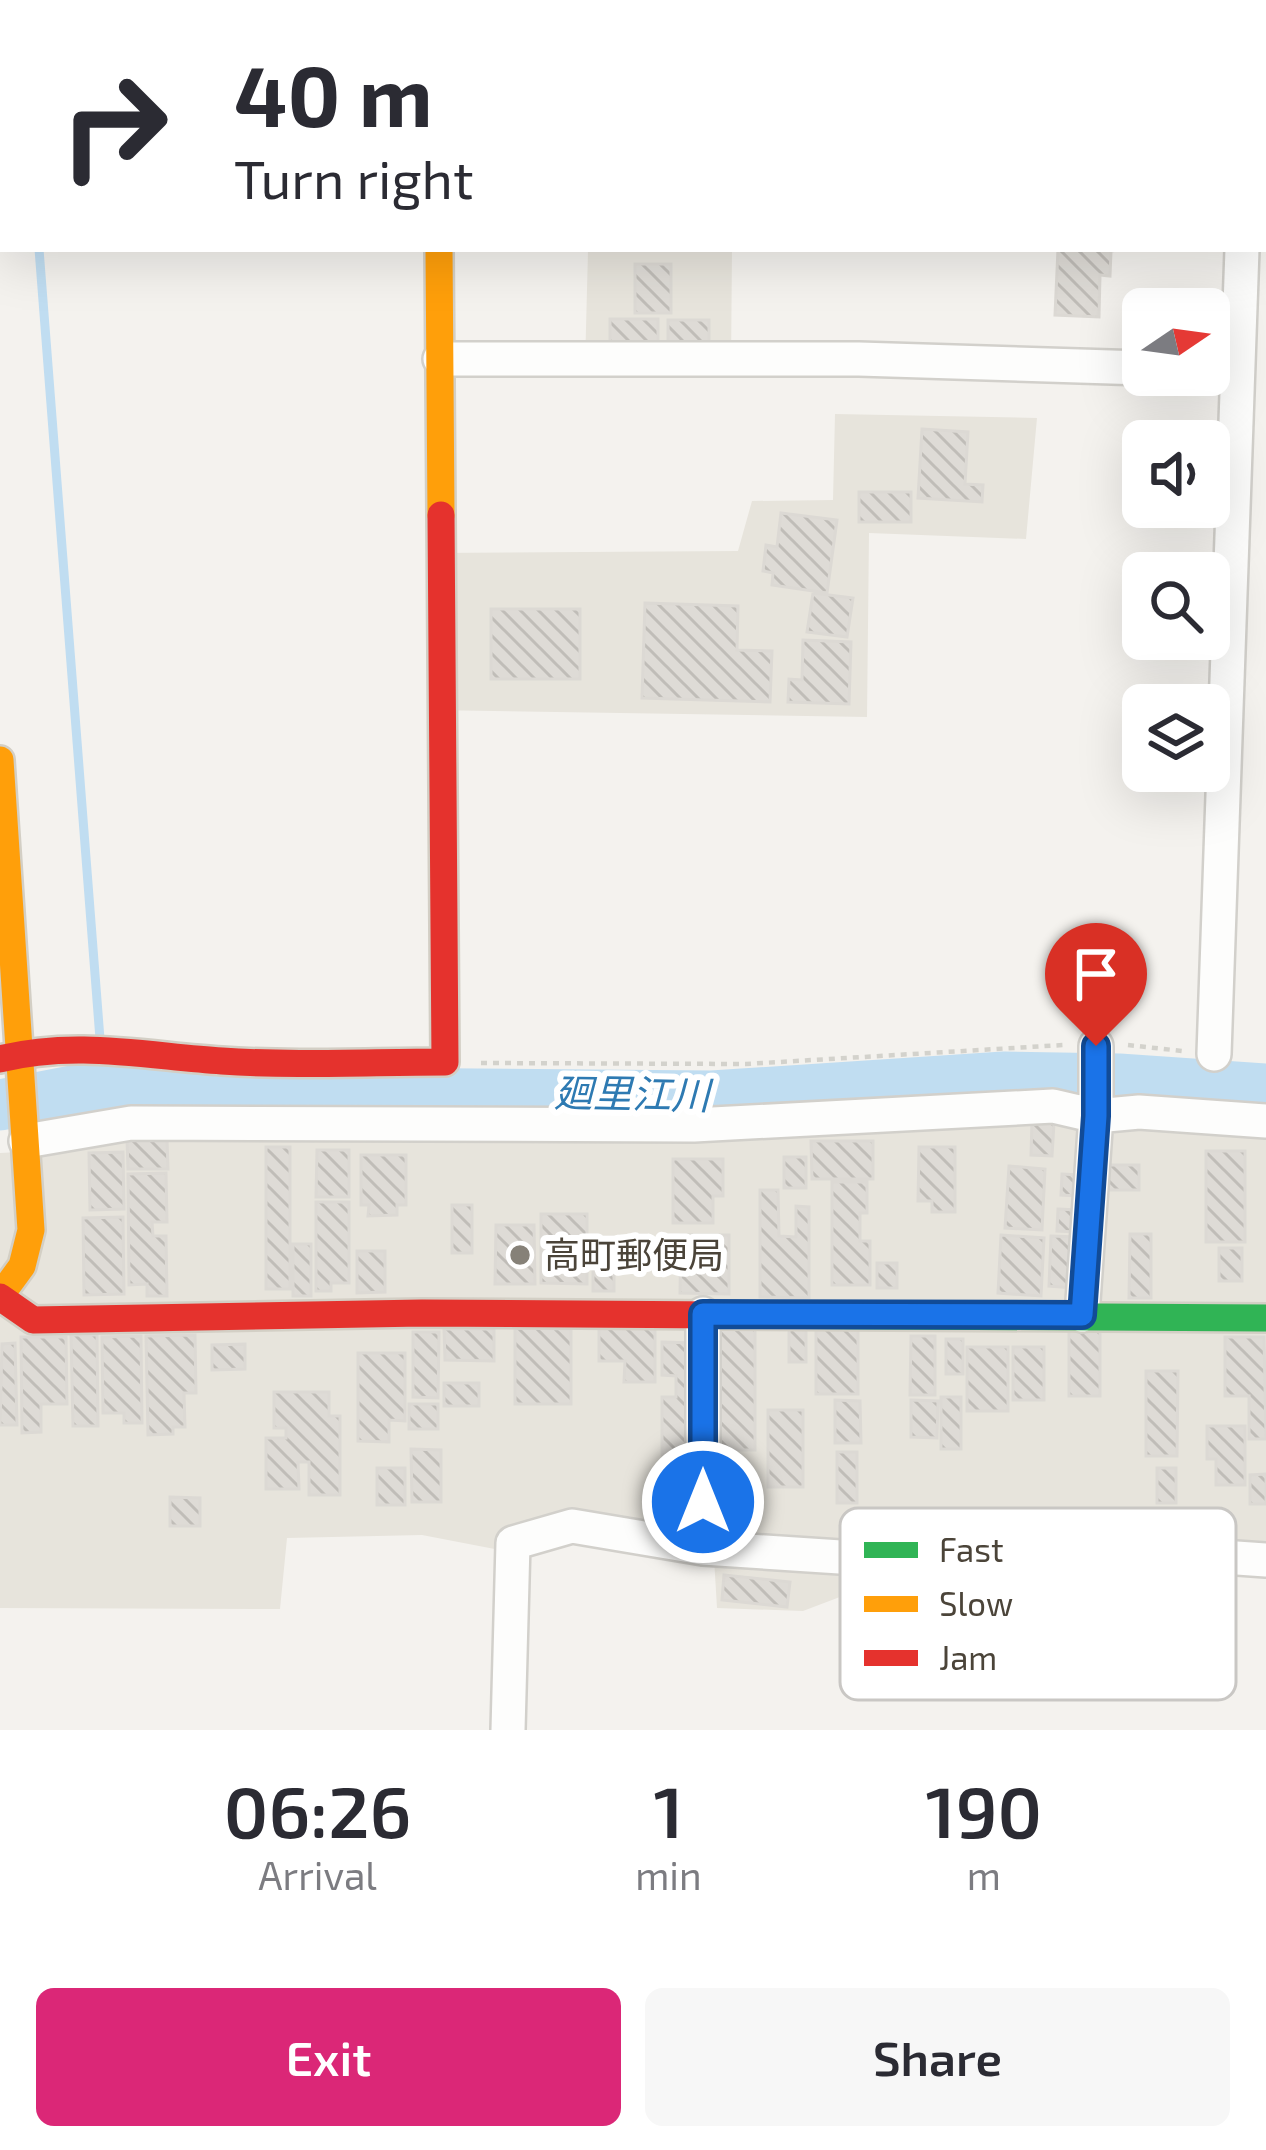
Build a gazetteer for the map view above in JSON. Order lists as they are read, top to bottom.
{
  "water": ["廻里江川"],
  "places": ["高町郵便局"],
  "legend": ["Fast", "Slow", "Jam"],
  "north": "right",
  "page": {
    "turn": ["40 m", "Turn right"],
    "eta": [
      "06:26",
      "Arrival",
      "1",
      "min",
      "190",
      "m"
    ],
    "buttons": ["Exit", "Share"]
  }
}
